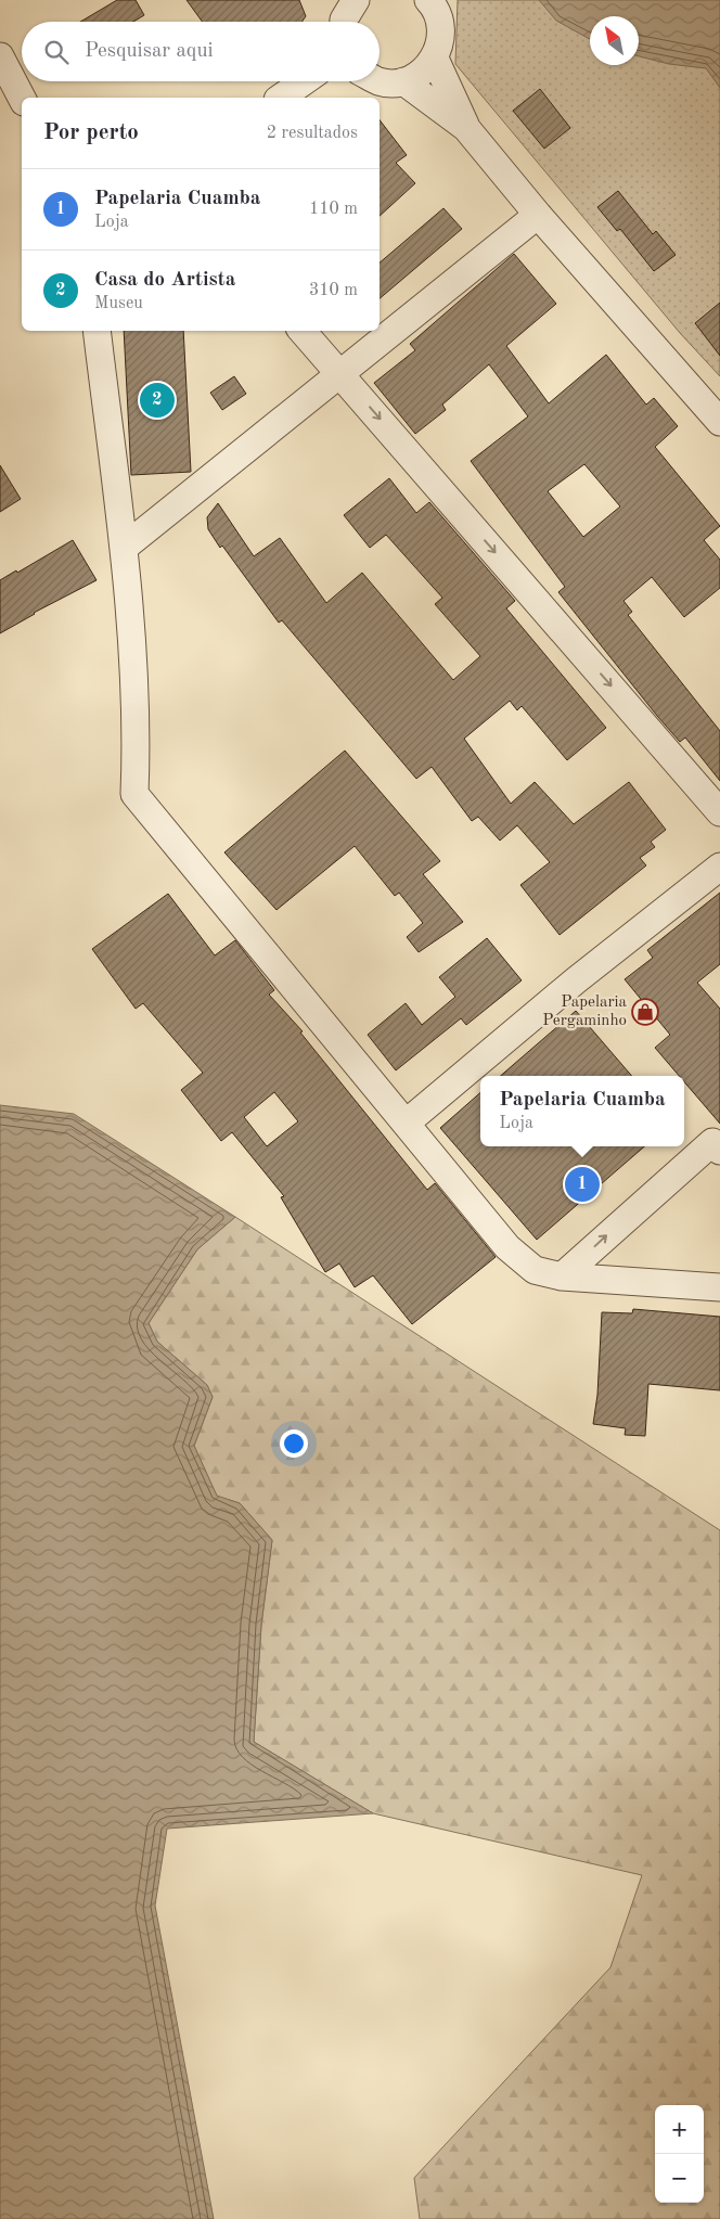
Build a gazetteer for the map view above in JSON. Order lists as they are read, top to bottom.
{
  "places": {
    "shop": ["Papelaria Pergaminho"]
  },
  "north": "top left",
  "page": {
    "search": "Pesquisar aqui",
    "heading": ["Por perto", "2 resultados"],
    "list": [
      {
        "mark": "1",
        "name": "Papelaria Cuamba",
        "note": "Loja",
        "value": "110 m"
      },
      {
        "mark": "2",
        "name": "Casa do Artista",
        "note": "Museu",
        "value": "310 m"
      }
    ],
    "pins": ["2", "1"],
    "popup": ["Papelaria Cuamba", "Loja"],
    "map_buttons": ["+", "−"]
  }
}
